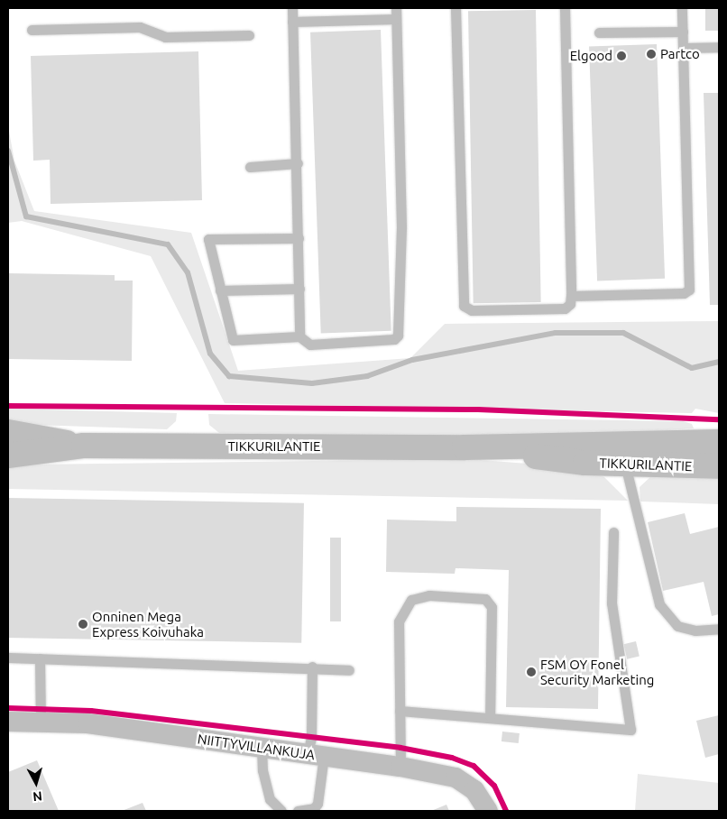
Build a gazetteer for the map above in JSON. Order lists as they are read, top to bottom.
{
  "streets": {
    "main road": ["TIKKURILANTIE"],
    "street": ["NIITTYVILLANKUJA"]
  },
  "places": [
    "Partco",
    "Elgood",
    "Onninen Mega Express Koivuhaka",
    "FSM OY Fonel Security Marketing"
  ],
  "north": "bottom"
}
